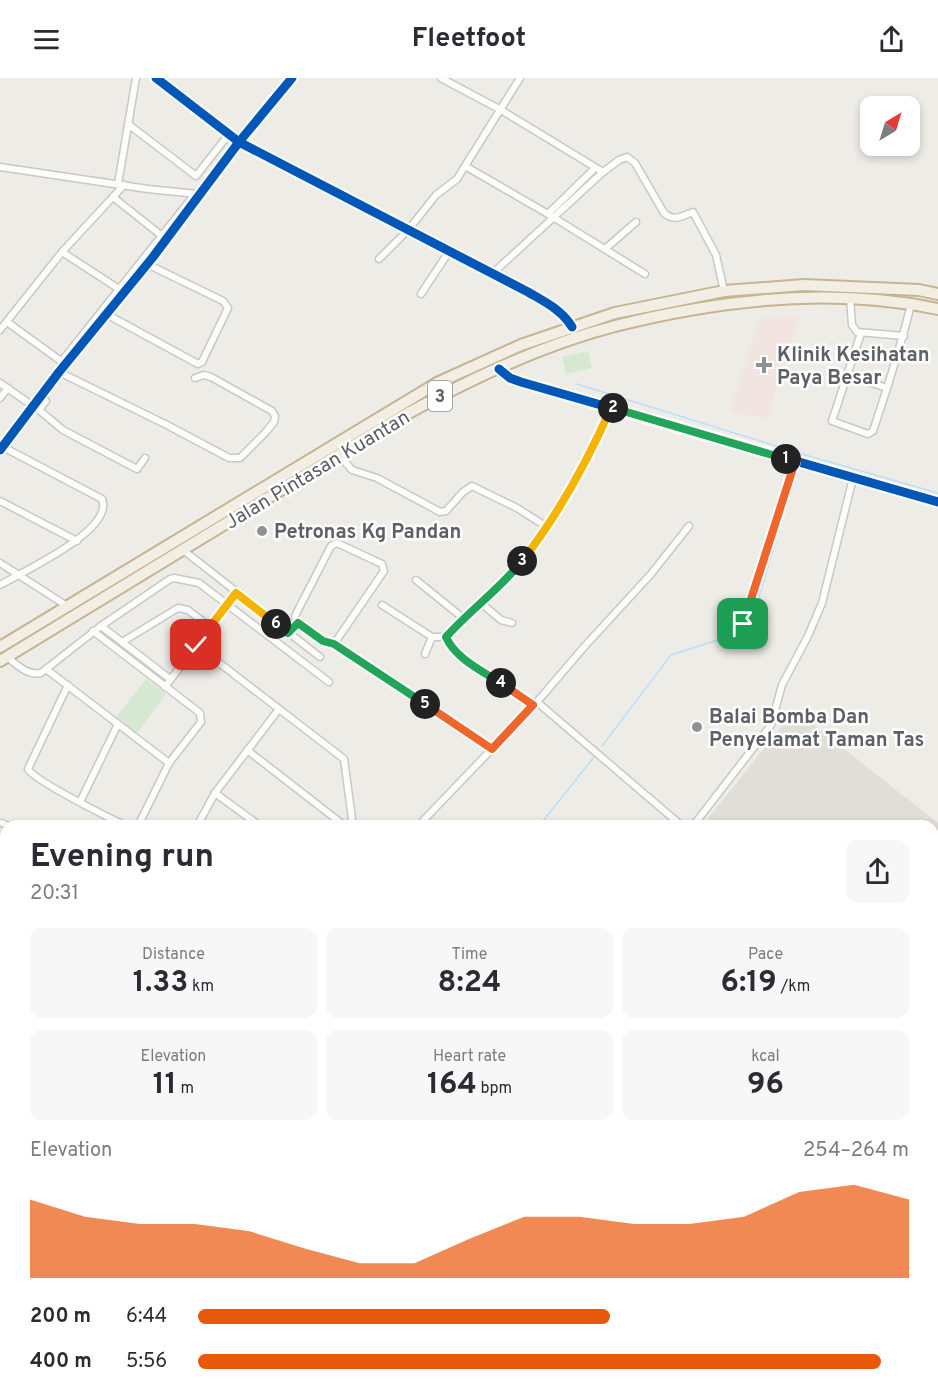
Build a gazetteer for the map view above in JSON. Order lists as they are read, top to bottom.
{
  "streets": {
    "highway": ["3", "Jalan Pintasan Kuantan"]
  },
  "places": {
    "health": ["Klinik Kesihatan Paya Besar"],
    "other": ["Petronas Kg Pandan", "Balai Bomba Dan Penyelamat Taman Tas"]
  },
  "north": "top right",
  "page": {
    "header": "Fleetfoot",
    "pins": [
      "2",
      "1",
      "3",
      "6",
      "4",
      "5"
    ],
    "heading": ["Evening run", "20:31"],
    "stats": [
      ["Distance", "1.33 km"],
      ["Time", "8:24"],
      ["Pace", "6:19 /km"],
      ["Elevation", "11 m"],
      ["Heart rate", "164 bpm"],
      ["kcal", "96"]
    ],
    "chart": ["Elevation", "254–264 m"],
    "list": [
      {
        "name": "200 m",
        "note": "6:44"
      },
      {
        "name": "400 m",
        "note": "5:56"
      }
    ]
  }
}
